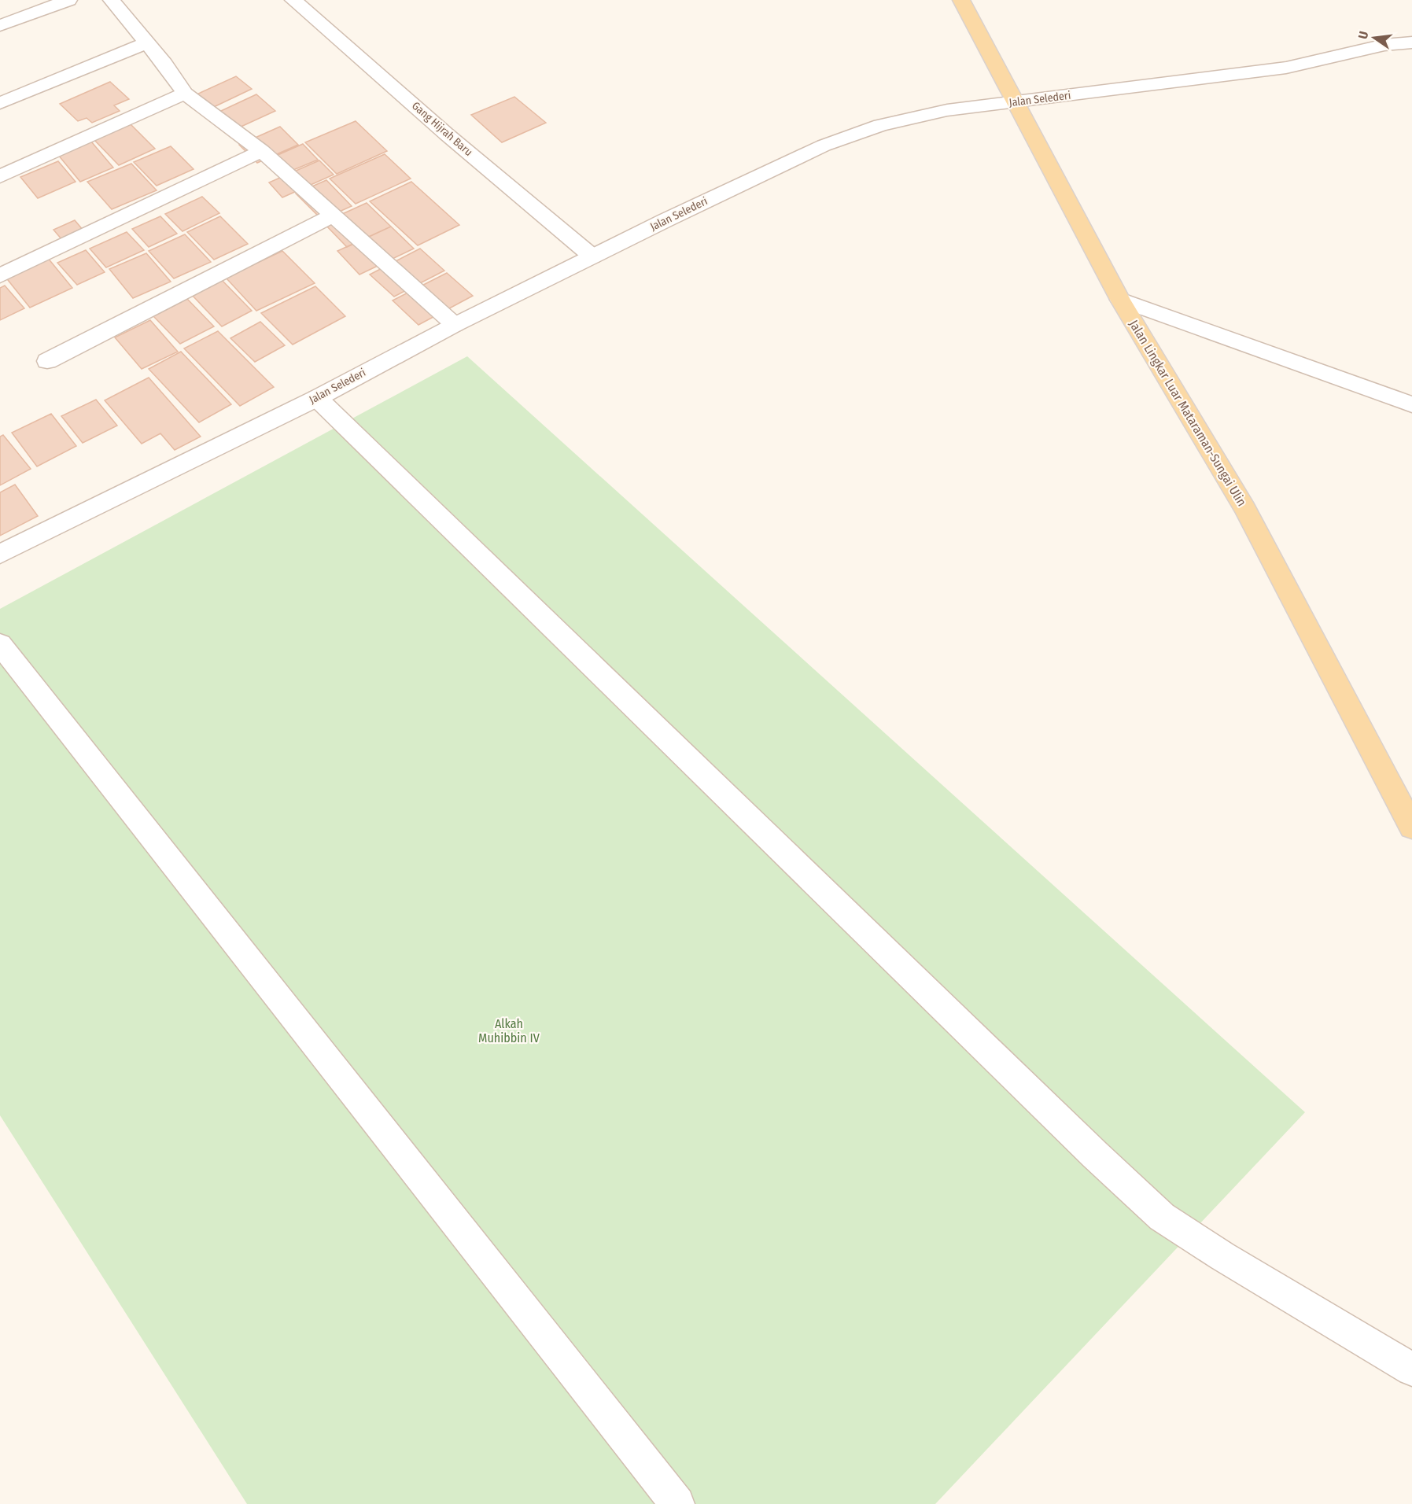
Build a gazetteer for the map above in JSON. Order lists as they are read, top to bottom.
{
  "streets": {
    "main road": ["Jalan Lingkar Luar Mataraman-Sungai Ulin"],
    "street": ["Jalan Selederi", "Gang Hijrah Baru"]
  },
  "crossings": [
    ["Jalan Selederi", "Gang Hijrah Baru"],
    ["Jalan Selederi", "Jalan Lingkar Luar Mataraman-Sungai Ulin"]
  ],
  "parks": ["Alkah Muhibbin IV"],
  "north": "left"
}
